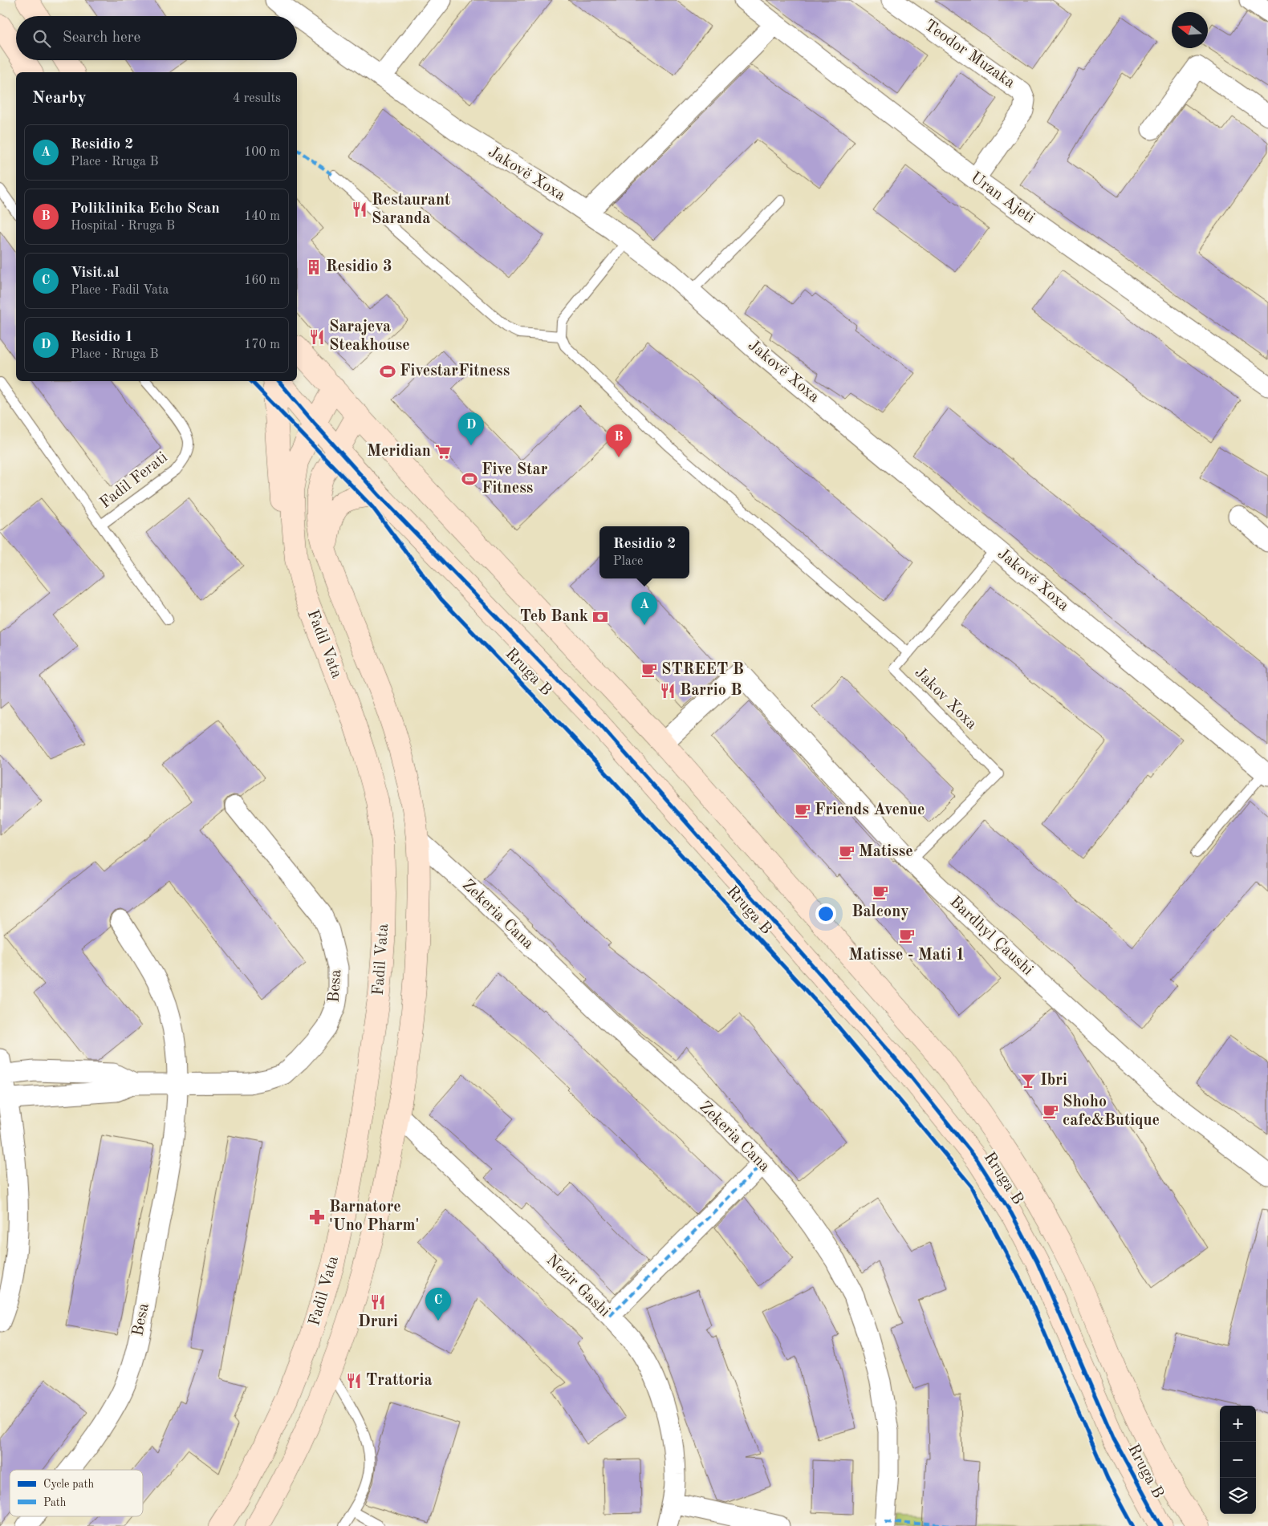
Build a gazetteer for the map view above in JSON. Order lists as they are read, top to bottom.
{
  "streets": {
    "main road": ["Fadil Vata", "Rruga B"],
    "street": [
      "Teodor Muzaka",
      "Jakovë Xoxa",
      "Uran Ajeti",
      "Zekeria Cana",
      "Bardhyl Çaushi",
      "Besa",
      "Nezir Gashi"
    ],
    "lane": ["Fadil Ferati", "Jakov Xoxa"]
  },
  "crossings": [
    ["Teodor Muzaka", "Uran Ajeti"],
    ["Jakovë Xoxa", "Jakov Xoxa"],
    ["Fadil Vata", "Rruga B"],
    ["Fadil Vata", "Zekeria Cana"],
    ["Fadil Vata", "Nezir Gashi"],
    ["Rruga B", "Bardhyl Çaushi"],
    ["Jakov Xoxa", "Bardhyl Çaushi"]
  ],
  "places": {
    "restaurant": [
      "Restaurant Saranda",
      "Sarajeva Steakhouse",
      "Barrio B",
      "Druri",
      "Trattoria"
    ],
    "building": ["Residio 3"],
    "sports": ["FivestarFitness", "Five Star Fitness"],
    "supermarket": ["Meridian"],
    "bank": ["Teb Bank"],
    "cafe": [
      "STREET B",
      "Friends Avenue",
      "Matisse",
      "Balcony",
      "Matisse - Mati 1",
      "Shoho cafe&Butique"
    ],
    "bar": ["Ibri"],
    "pharmacy": ["Barnatore 'Uno Pharm'"]
  },
  "legend": ["Cycle path", "Path"],
  "north": "left",
  "page": {
    "search": "Search here",
    "heading": ["Nearby", "4 results"],
    "list": [
      {
        "mark": "A",
        "name": "Residio 2",
        "note": "Place · Rruga B",
        "value": "100 m"
      },
      {
        "mark": "B",
        "name": "Poliklinika Echo Scan",
        "note": "Hospital · Rruga B",
        "value": "140 m"
      },
      {
        "mark": "C",
        "name": "Visit.al",
        "note": "Place · Fadil Vata",
        "value": "160 m"
      },
      {
        "mark": "D",
        "name": "Residio 1",
        "note": "Place · Rruga B",
        "value": "170 m"
      }
    ],
    "pins": [
      "D",
      "B",
      "A",
      "C"
    ],
    "popup": ["Residio 2", "Place"],
    "map_buttons": ["+", "−"]
  }
}
